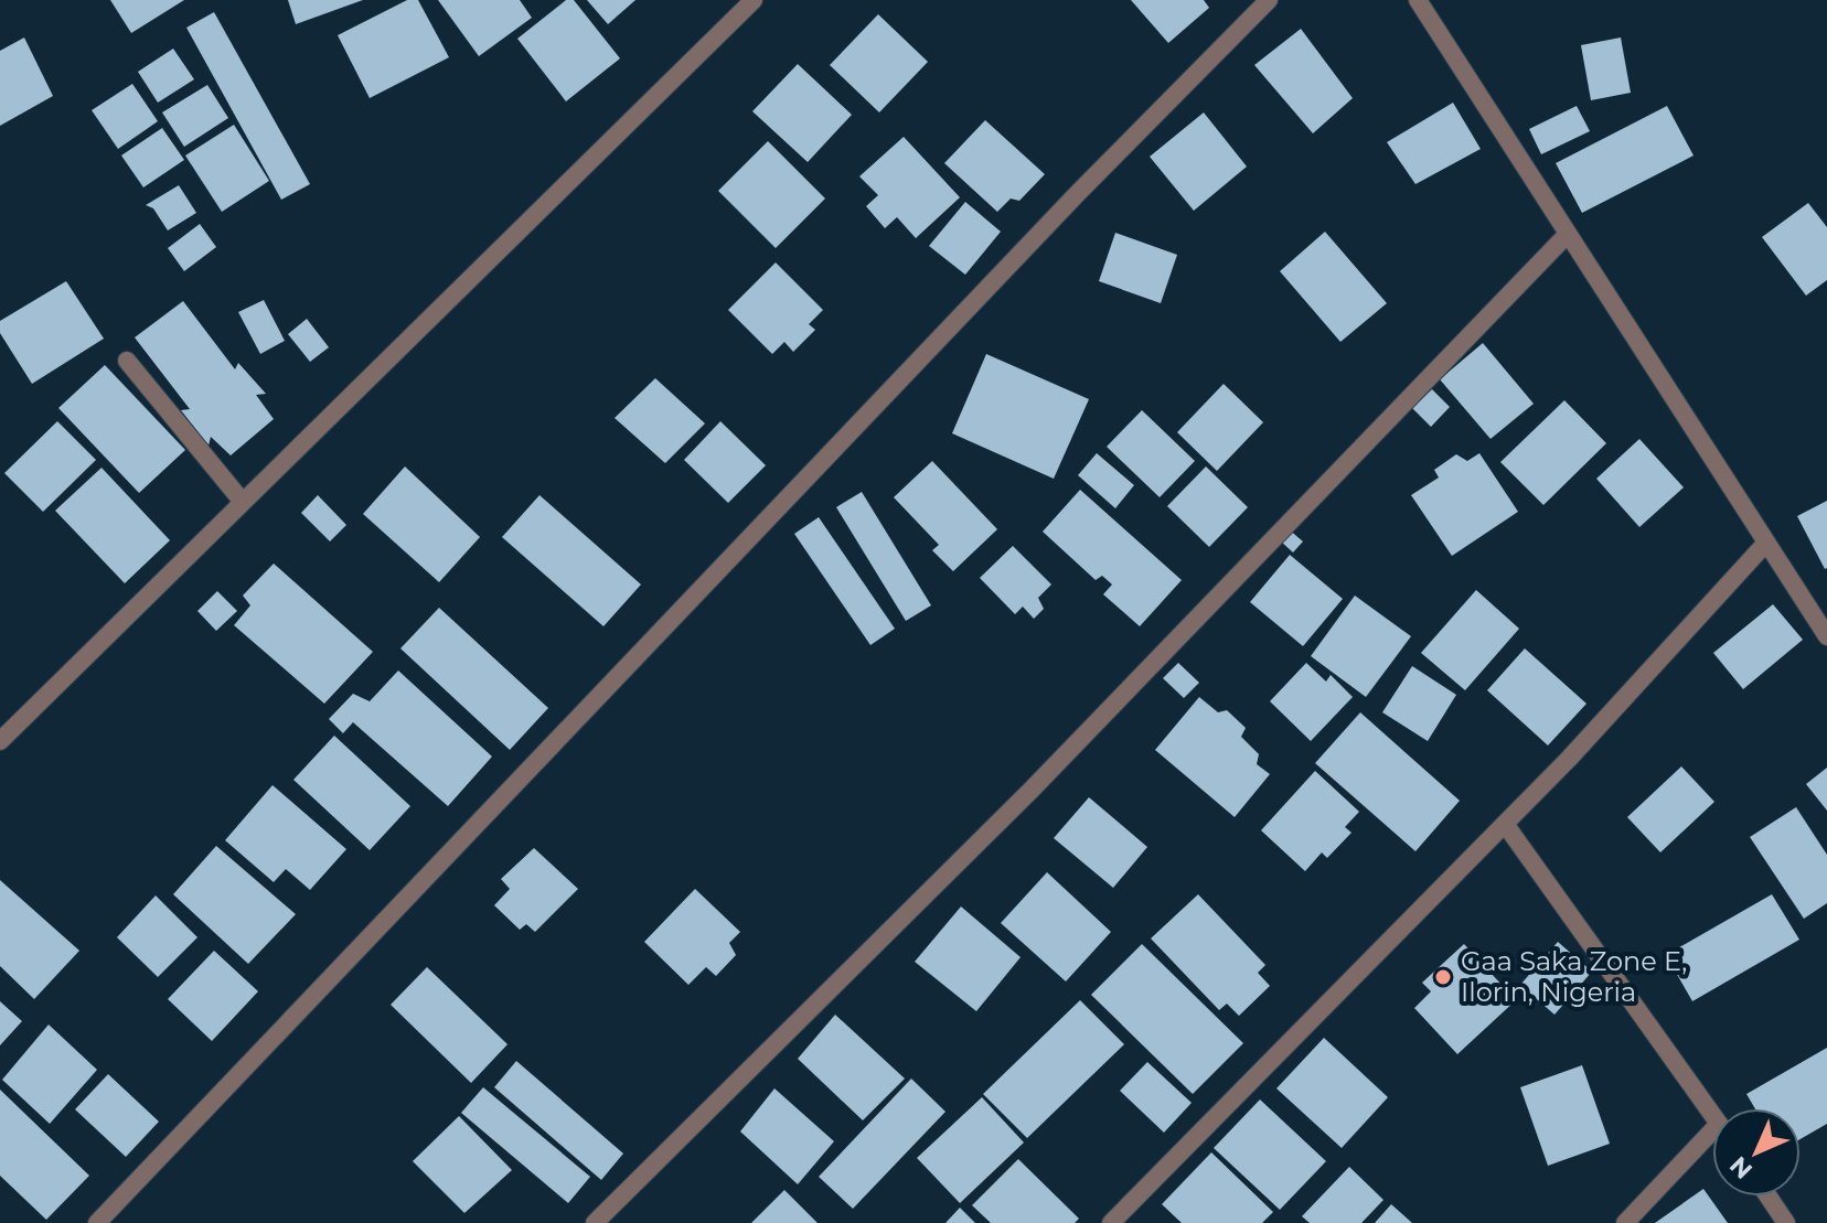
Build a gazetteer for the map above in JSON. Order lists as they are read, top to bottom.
{
  "places": ["Gaa Saka Zone E, Ilorin, Nigeria"],
  "north": "bottom left"
}
